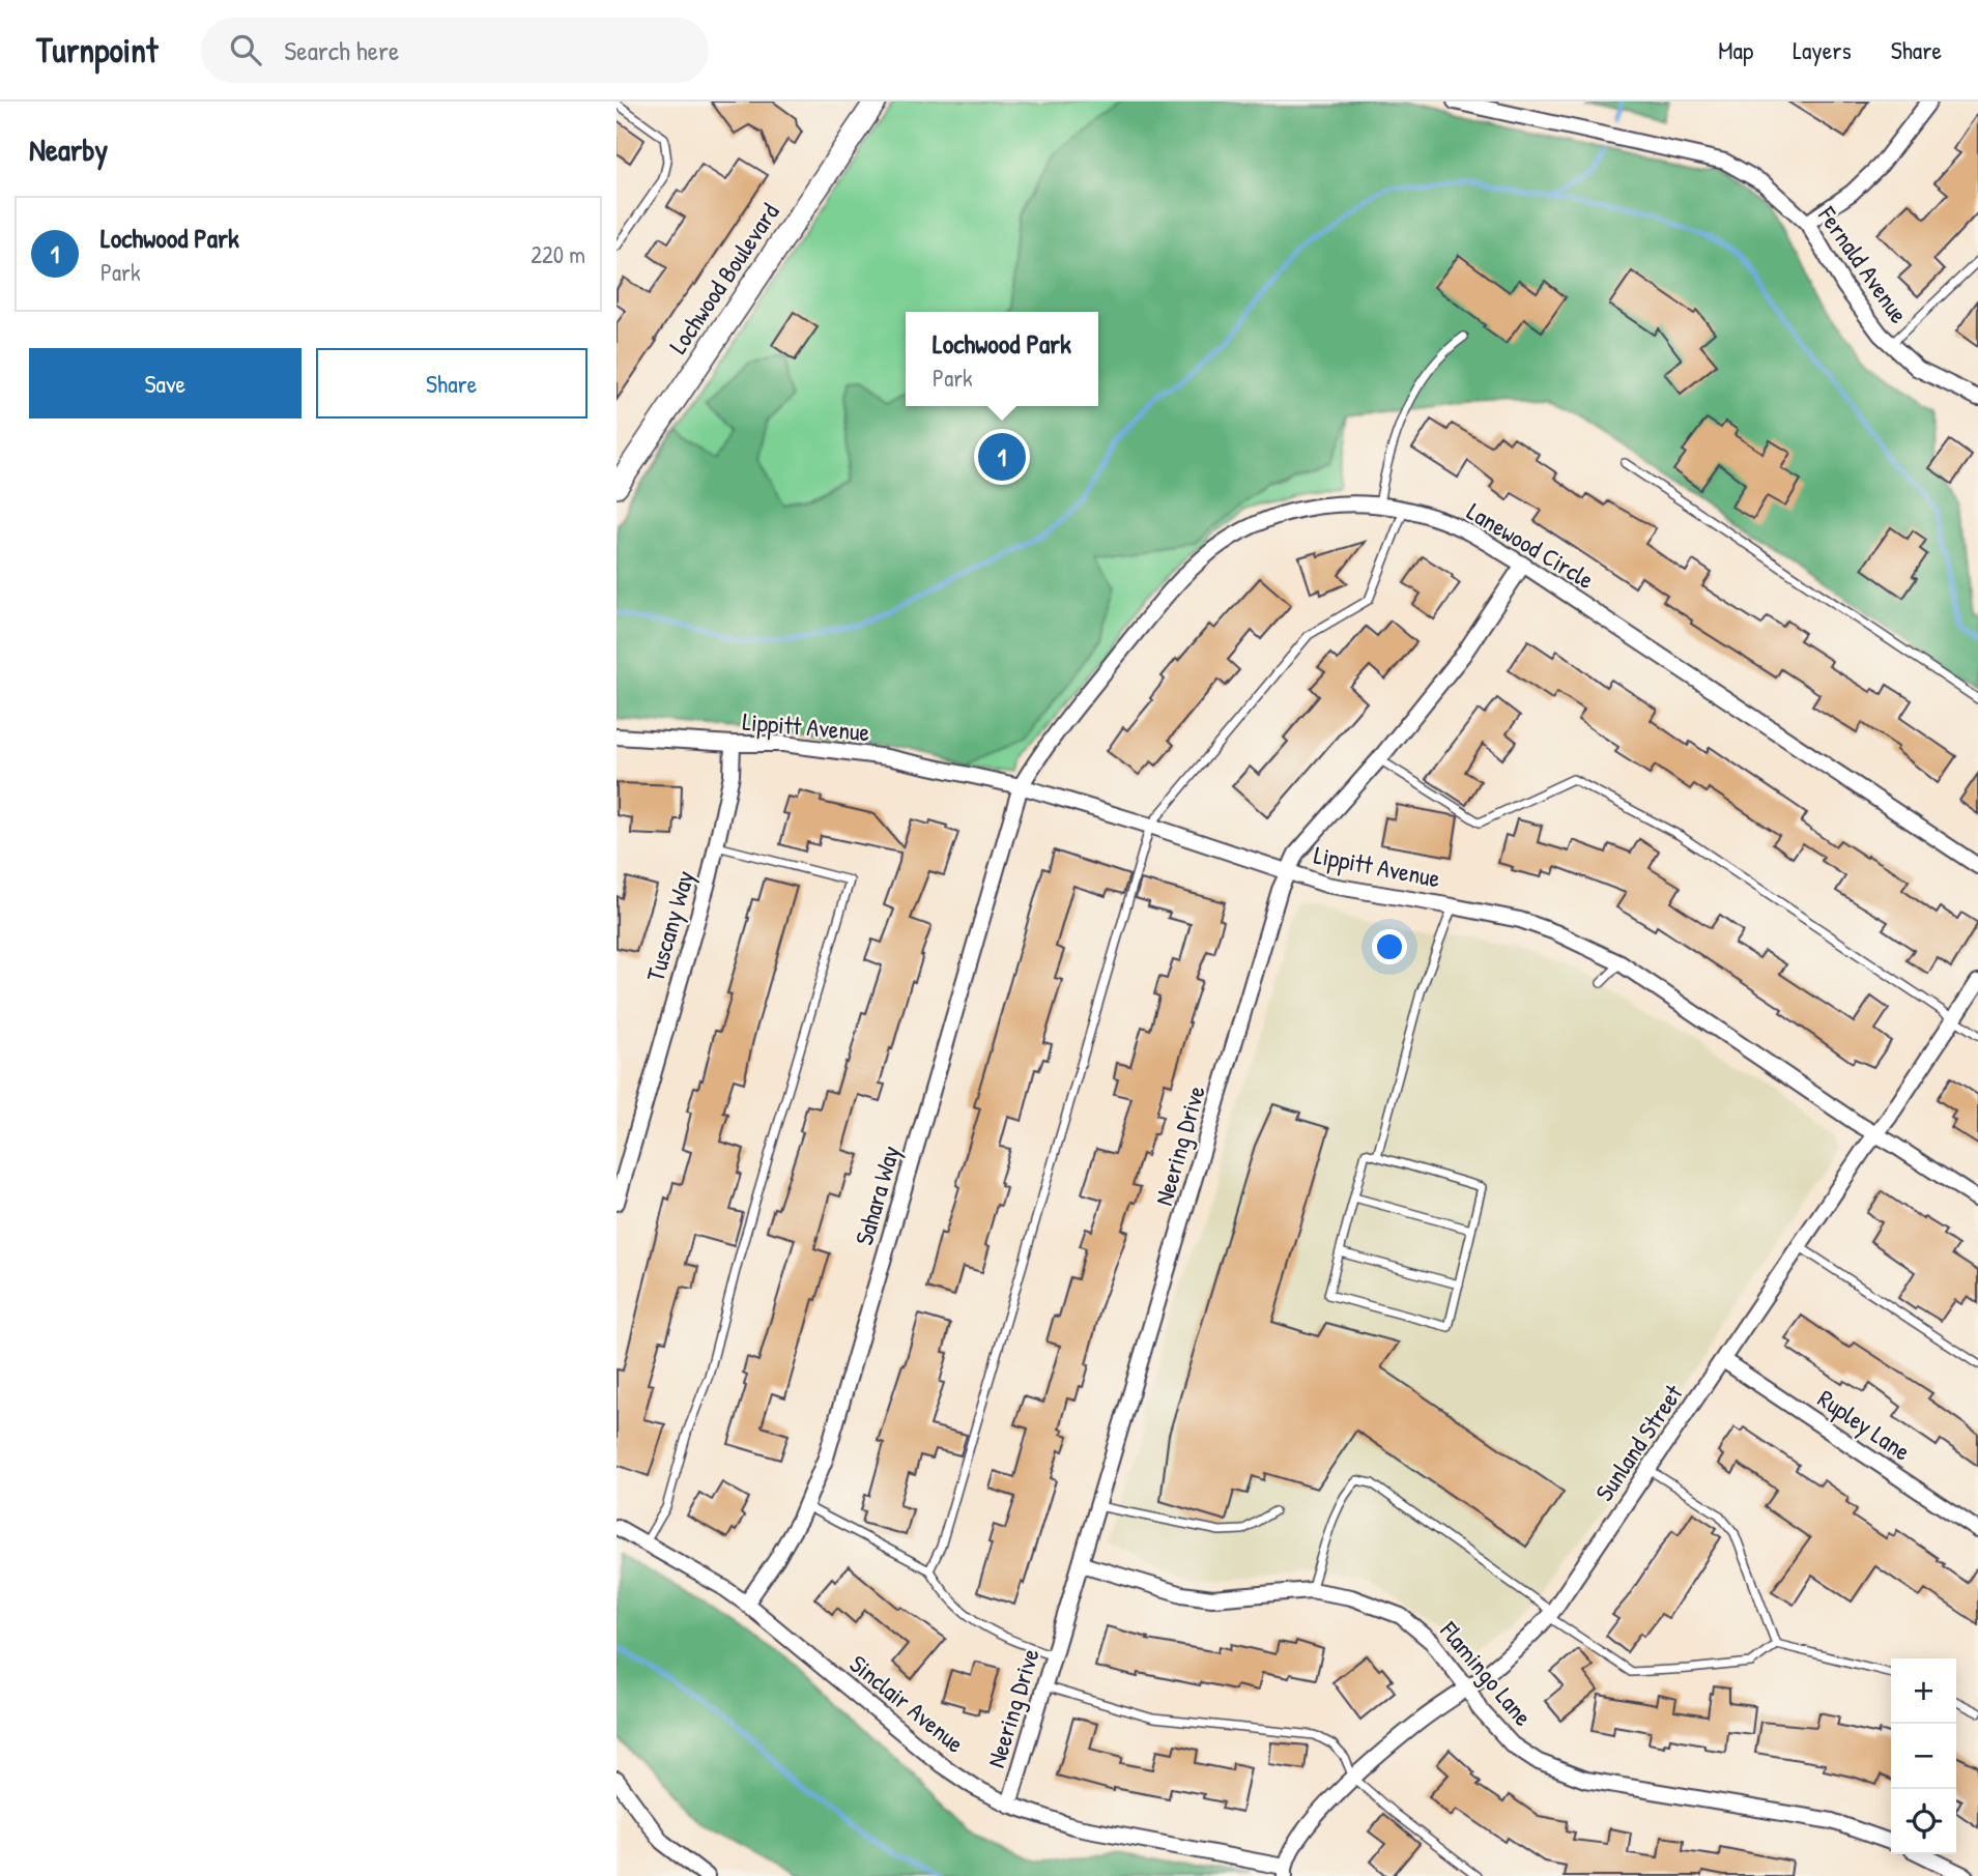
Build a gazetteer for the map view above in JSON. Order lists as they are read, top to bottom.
{
  "streets": {
    "street": [
      "Fernald Avenue",
      "Lochwood Boulevard",
      "Lanewood Circle",
      "Lippitt Avenue",
      "Tuscany Way",
      "Neering Drive",
      "Sahara Way",
      "Rupley Lane",
      "Sunland Street",
      "Flamingo Lane",
      "Sinclair Avenue"
    ]
  },
  "crossings": [
    ["Lanewood Circle", "Lippitt Avenue"],
    ["Lanewood Circle", "Neering Drive"],
    ["Lanewood Circle", "Sahara Way"],
    ["Lippitt Avenue", "Tuscany Way"],
    ["Lippitt Avenue", "Neering Drive"],
    ["Lippitt Avenue", "Sahara Way"],
    ["Lippitt Avenue", "Sunland Street"],
    ["Neering Drive", "Flamingo Lane"],
    ["Neering Drive", "Sinclair Avenue"],
    ["Sahara Way", "Sinclair Avenue"],
    ["Rupley Lane", "Sunland Street"],
    ["Sunland Street", "Flamingo Lane"],
    ["Sunland Street", "Sinclair Avenue"]
  ],
  "page": {
    "header": "Turnpoint",
    "search": "Search here",
    "nav": ["Map", "Layers", "Share"],
    "heading": "Nearby",
    "list": [
      {
        "mark": "1",
        "name": "Lochwood Park",
        "note": "Park",
        "value": "220 m"
      }
    ],
    "popup": ["Lochwood Park", "Park"],
    "buttons": ["Save", "Share"],
    "pins": "1",
    "map_buttons": ["+", "−"]
  }
}
